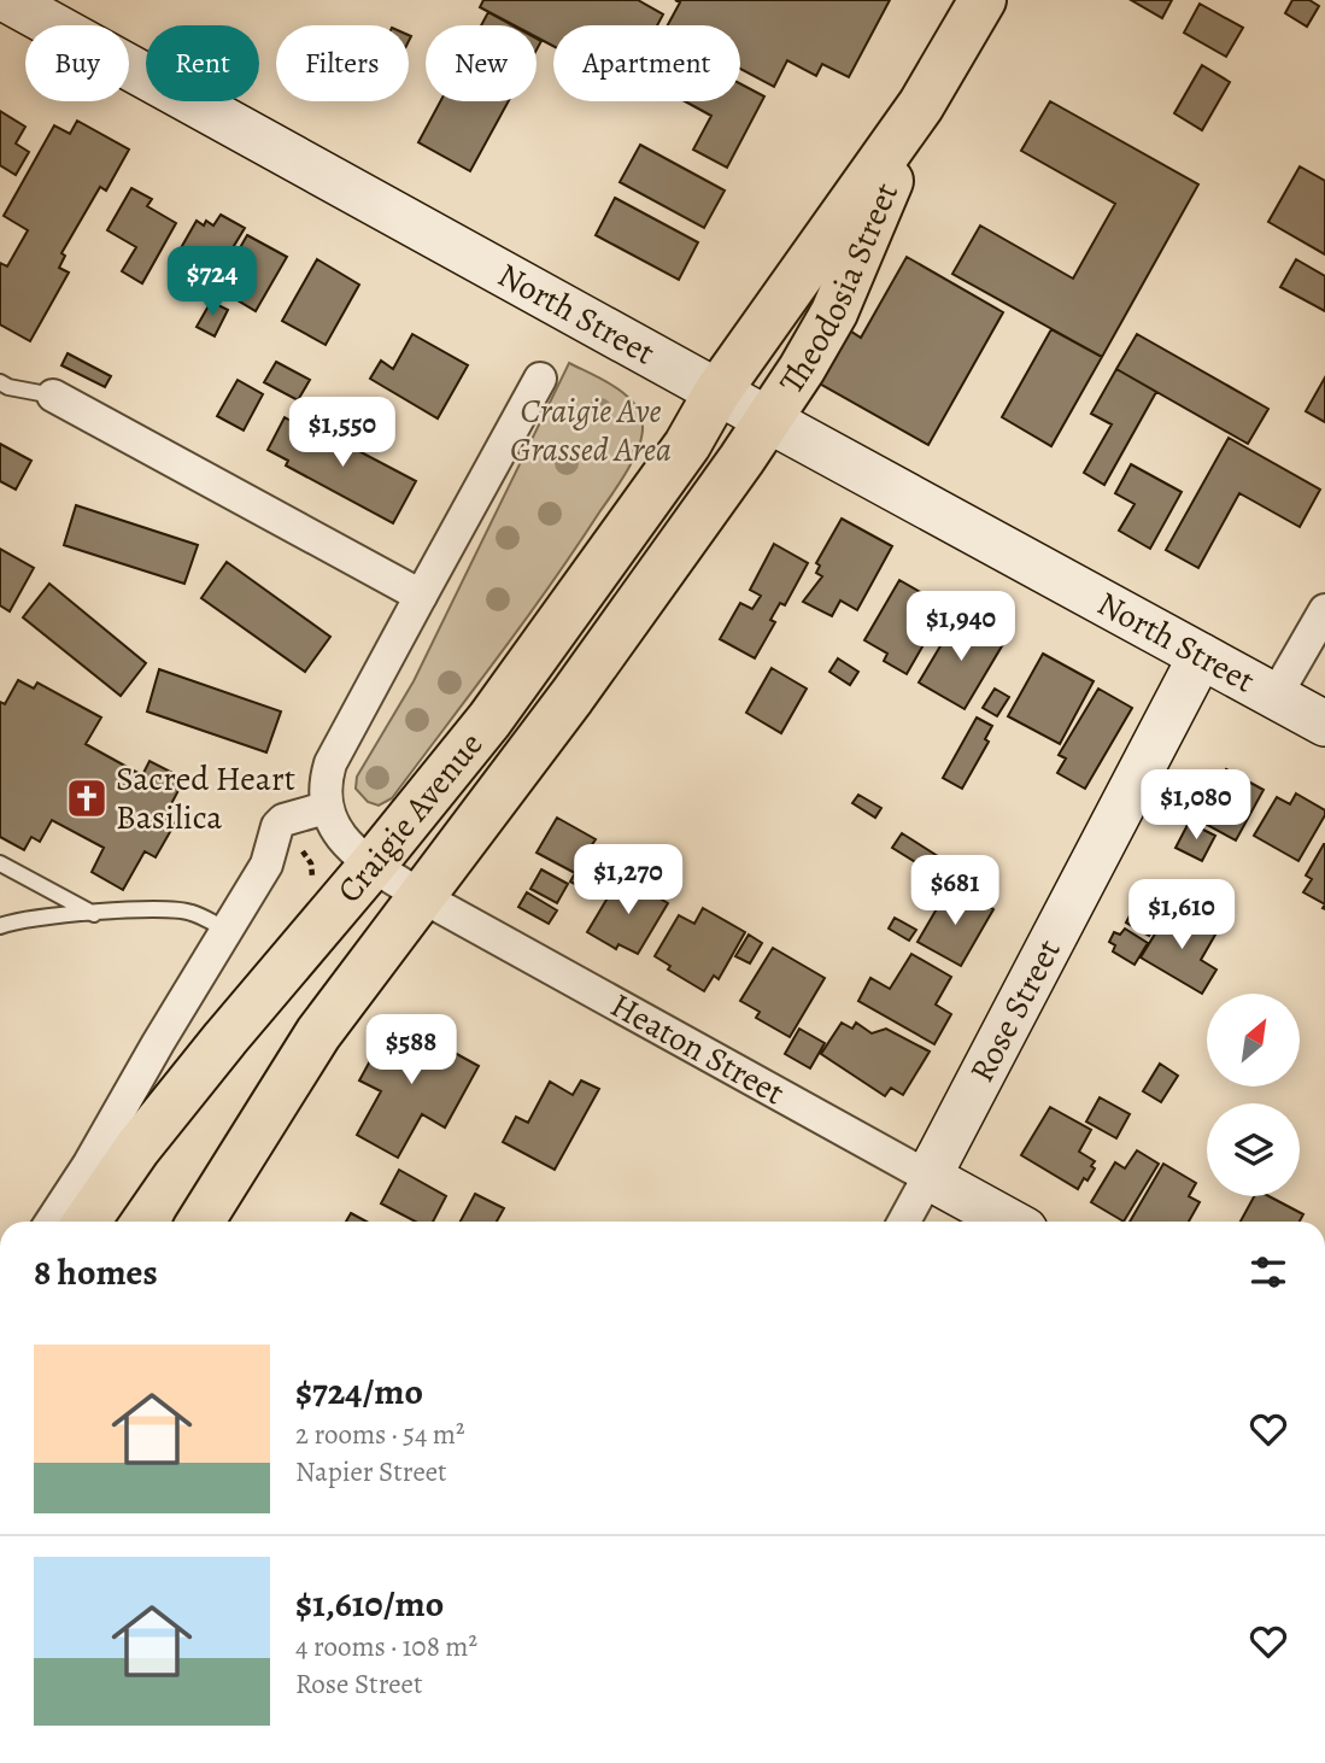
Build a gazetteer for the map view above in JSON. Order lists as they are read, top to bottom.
{
  "streets": {
    "highway": ["Theodosia Street", "Craigie Avenue"],
    "street": ["North Street", "Rose Street", "Heaton Street"]
  },
  "crossings": [
    ["Theodosia Street", "North Street"],
    ["Theodosia Street", "Craigie Avenue"],
    ["North Street", "Craigie Avenue"],
    ["North Street", "Rose Street"],
    ["Craigie Avenue", "Heaton Street"],
    ["Rose Street", "Heaton Street"]
  ],
  "parks": ["Craigie Ave Grassed Area"],
  "places": {
    "church": ["Sacred Heart Basilica"]
  },
  "north": "top right",
  "page": {
    "chip": [
      "Buy",
      "Rent",
      "Filters",
      "New",
      "Apartment"
    ],
    "price": [
      "$724",
      "$1,550",
      "$1,940",
      "$1,080",
      "$1,270",
      "$681",
      "$1,610",
      "$588"
    ],
    "heading": "8 homes",
    "list": [
      {
        "name": "$724/mo",
        "note": "2 rooms · 54 m² · Napier Street"
      },
      {
        "name": "$1,610/mo",
        "note": "4 rooms · 108 m² · Rose Street"
      }
    ]
  }
}
